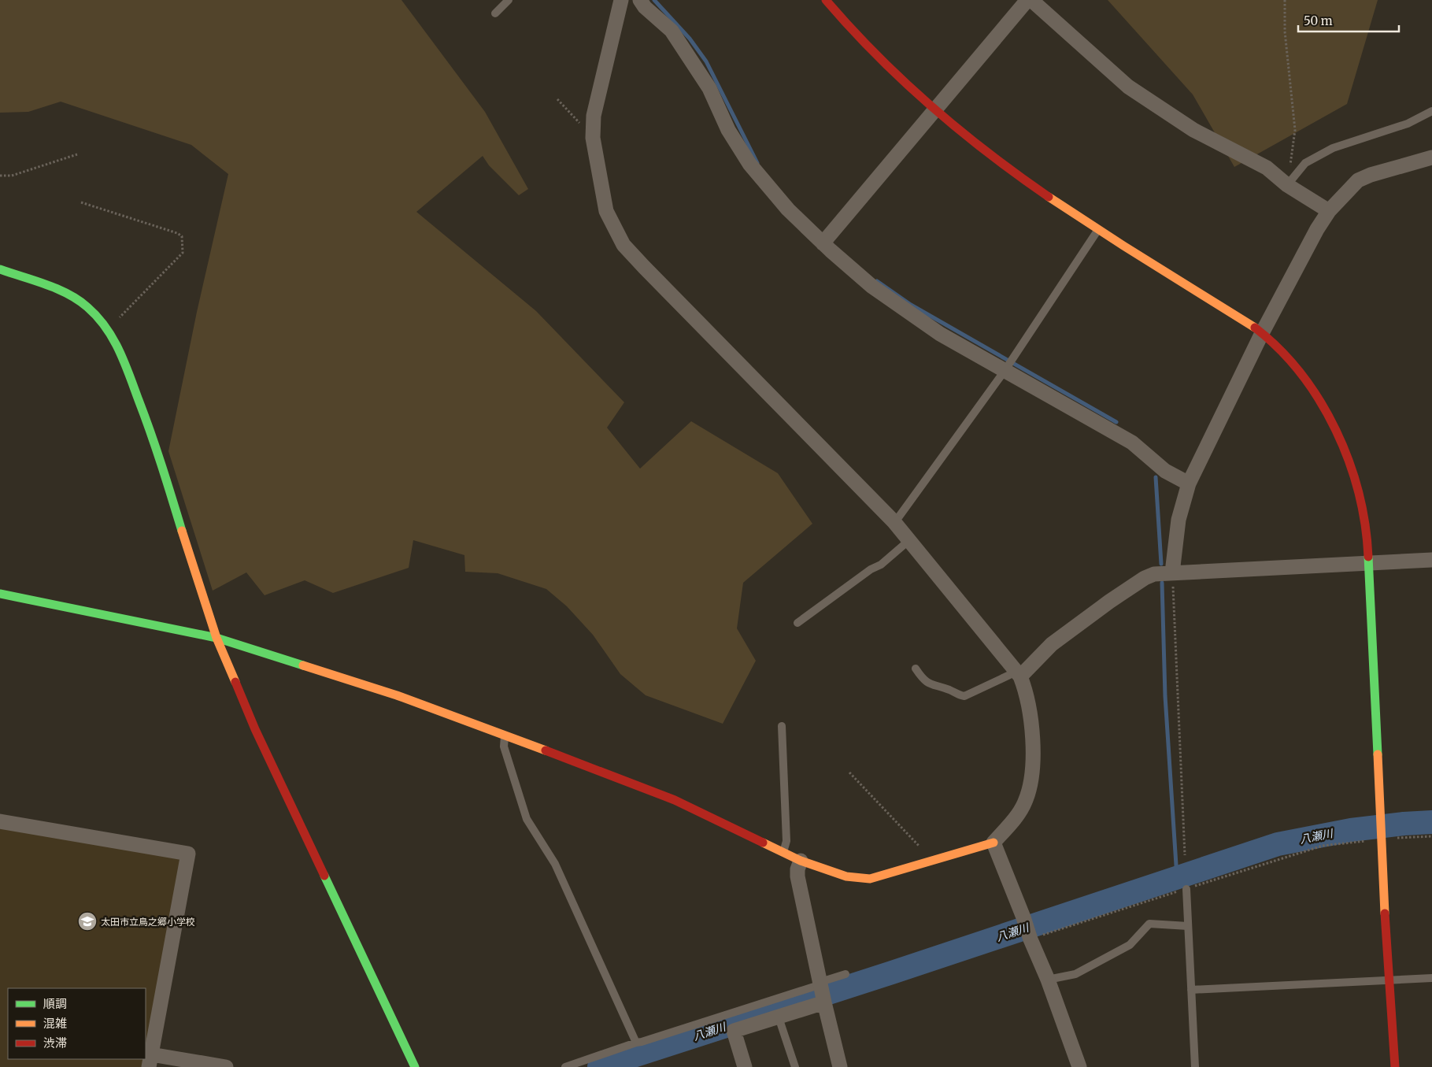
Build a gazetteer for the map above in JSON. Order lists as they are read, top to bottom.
{
  "water": ["八瀬川"],
  "places": {
    "school or university": ["太田市立鳥之郷小学校"]
  },
  "legend": ["順調", "混雑", "渋滞"],
  "scale_bar": "50 m"
}
